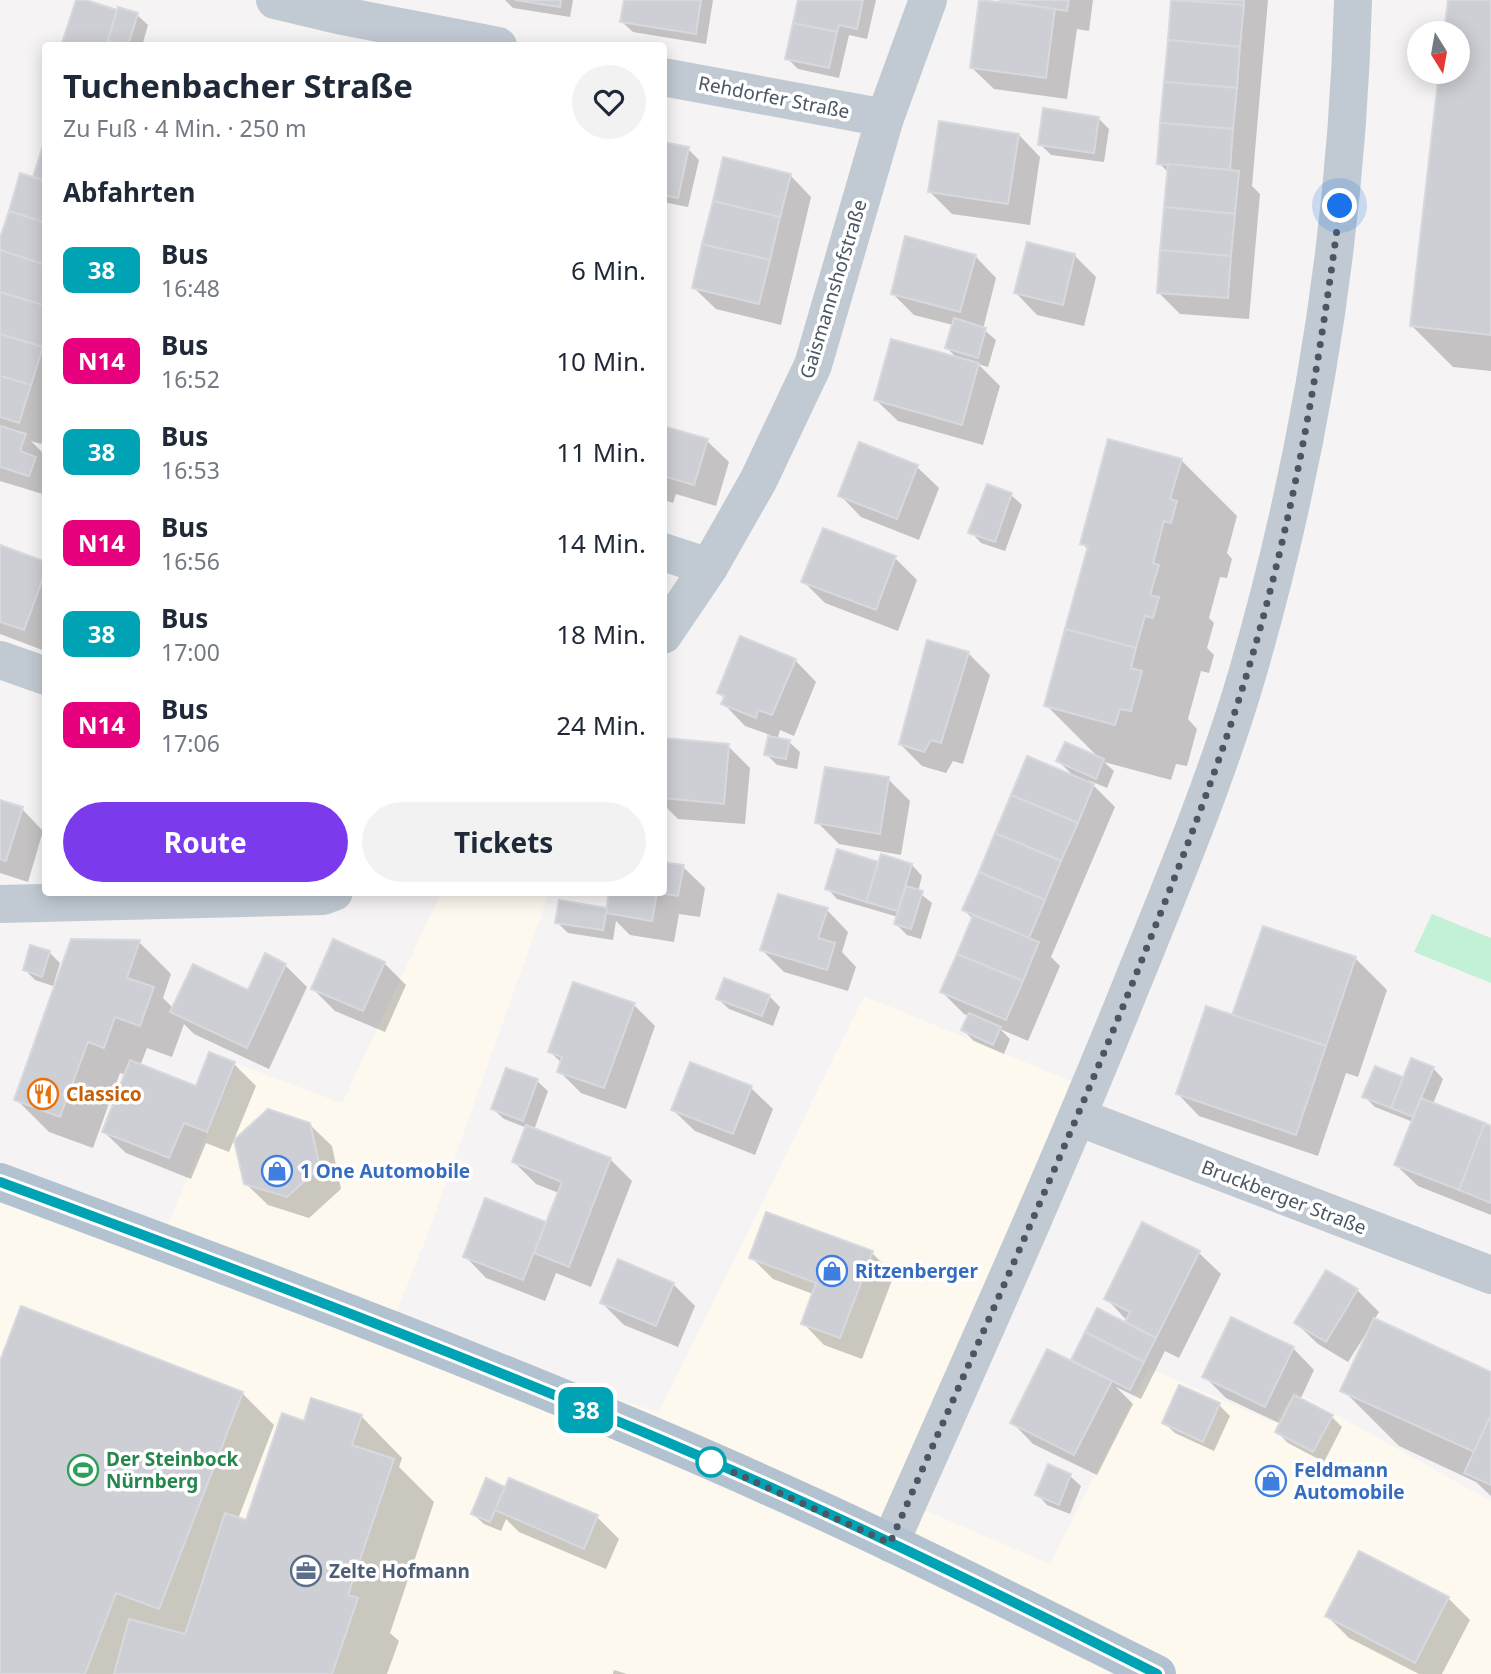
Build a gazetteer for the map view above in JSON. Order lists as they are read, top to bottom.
{
  "streets": {
    "street": ["Rehdorfer Straße", "Gaismannshofstraße", "Bruckberger Straße"]
  },
  "crossings": [
    ["Rehdorfer Straße", "Gaismannshofstraße"]
  ],
  "places": {
    "restaurant": ["Classico"],
    "shop": ["1 One Automobile", "Ritzenberger", "Feldmann Automobile"],
    "sports": ["Der Steinbock Nürnberg"],
    "office": ["Zelte Hofmann"]
  },
  "lines": ["bus line 38"],
  "north": "bottom",
  "page": {
    "on_map": "38",
    "heading": [
      ["Tuchenbacher Straße", "Zu Fuß · 4 Min. · 250 m"],
      "Abfahrten"
    ],
    "list": [
      {
        "mark": "38",
        "name": "Bus",
        "note": "16:48",
        "value": "6 Min."
      },
      {
        "mark": "N14",
        "name": "Bus",
        "note": "16:52",
        "value": "10 Min."
      },
      {
        "mark": "38",
        "name": "Bus",
        "note": "16:53",
        "value": "11 Min."
      },
      {
        "mark": "N14",
        "name": "Bus",
        "note": "16:56",
        "value": "14 Min."
      },
      {
        "mark": "38",
        "name": "Bus",
        "note": "17:00",
        "value": "18 Min."
      },
      {
        "mark": "N14",
        "name": "Bus",
        "note": "17:06",
        "value": "24 Min."
      }
    ],
    "buttons": ["Route", "Tickets"]
  }
}
